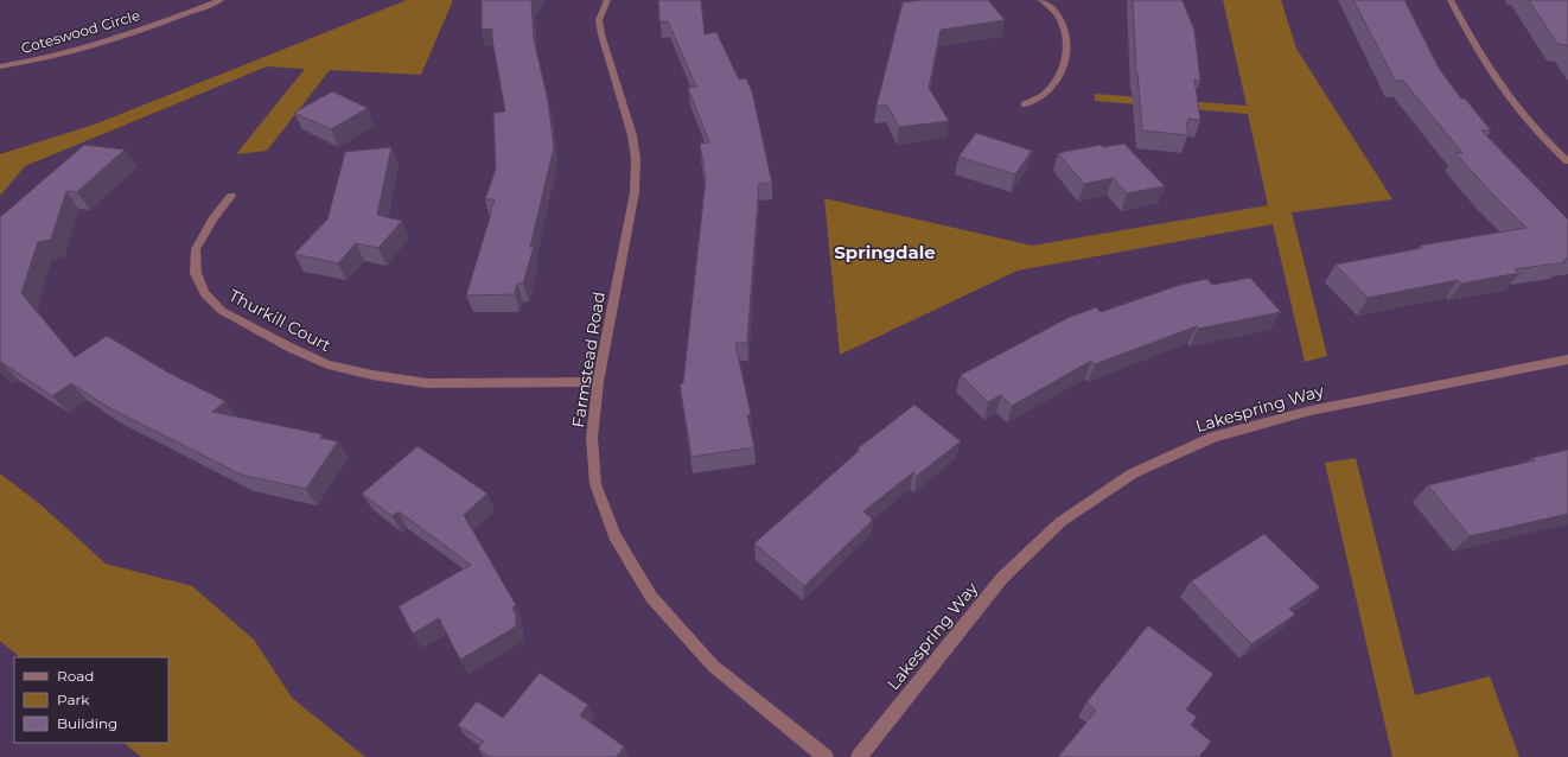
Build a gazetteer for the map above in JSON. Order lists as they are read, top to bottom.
{
  "streets": {
    "street": [
      "Coteswood Circle",
      "Thurkill Court",
      "Farmstead Road",
      "Lakespring Way"
    ]
  },
  "crossings": [
    ["Thurkill Court", "Farmstead Road"]
  ],
  "districts": ["Springdale"],
  "legend": ["Road", "Park", "Building"]
}
